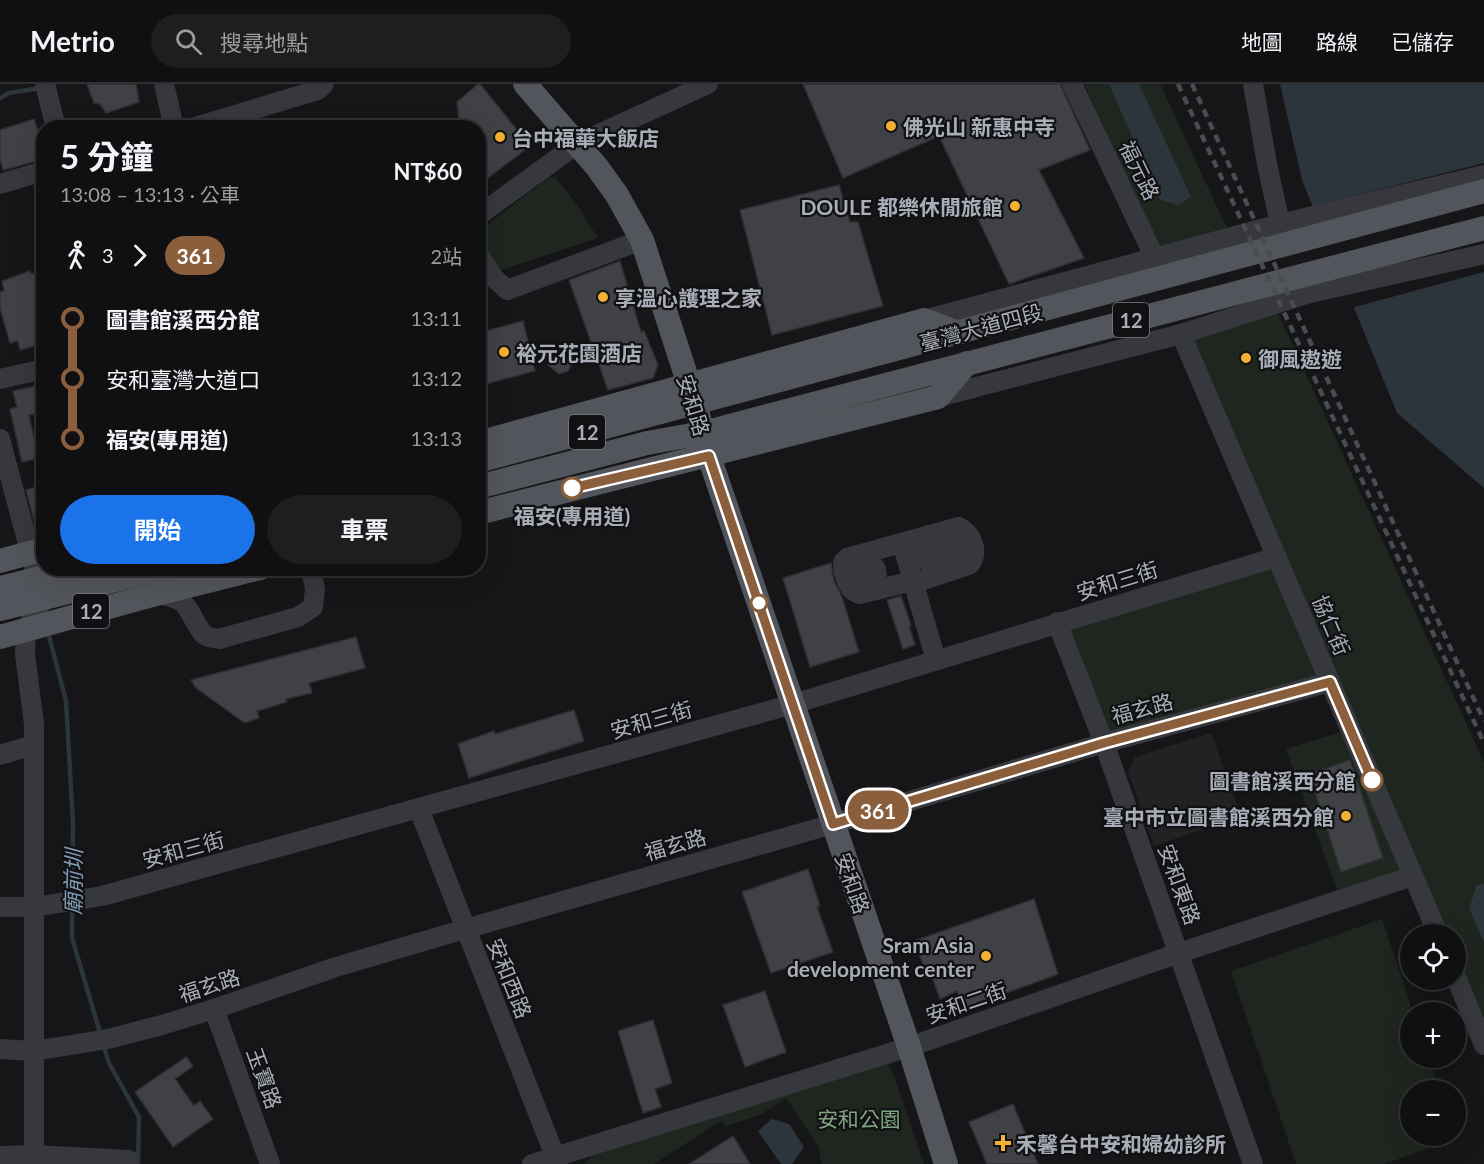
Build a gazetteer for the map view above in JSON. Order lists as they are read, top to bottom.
{
  "streets": {
    "main road": ["12", "臺灣大道四段", "安和路"],
    "street": [
      "福元路",
      "安和三街",
      "協仁街",
      "福玄路",
      "安和東路",
      "安和西路",
      "安和二街",
      "玉寶路"
    ]
  },
  "crossings": [
    ["福元路", "臺灣大道四段"],
    ["臺灣大道四段", "安和路"],
    ["臺灣大道四段", "協仁街"],
    ["安和路", "安和三街"],
    ["安和路", "福玄路"],
    ["安和路", "安和二街"],
    ["安和三街", "協仁街"],
    ["安和三街", "安和東路"],
    ["安和三街", "安和西路"],
    ["協仁街", "福玄路"],
    ["協仁街", "安和二街"],
    ["福玄路", "安和東路"],
    ["福玄路", "安和西路"],
    ["福玄路", "玉寶路"],
    ["安和東路", "安和二街"],
    ["安和西路", "安和二街"]
  ],
  "water": ["廟前圳"],
  "parks": ["安和公園"],
  "places": {
    "other": [
      "佛光山 新惠中寺",
      "台中福華大飯店",
      "DOULE 都樂休閒旅館",
      "享溫心護理之家",
      "裕元花園酒店",
      "御風遨遊",
      "福安(專用道)",
      "圖書館溪西分館",
      "臺中市立圖書館溪西分館",
      "Sram Asia development center"
    ],
    "health": ["禾馨台中安和婦幼診所"]
  },
  "lines": ["bus line 361"],
  "page": {
    "header": "Metrio",
    "search": "搜尋地點",
    "nav": ["地圖", "路線", "已儲存"],
    "on_map": "361",
    "heading": ["5 分鐘", "13:08 – 13:13 · 公車", "NT$60"],
    "legs": ["3", "361", "2站"],
    "list": [
      {
        "name": "圖書館溪西分館",
        "value": "13:11"
      },
      {
        "name": "安和臺灣大道口",
        "value": "13:12"
      },
      {
        "name": "福安(專用道)",
        "value": "13:13"
      }
    ],
    "buttons": ["開始", "車票"],
    "map_buttons": ["+", "−"]
  }
}
